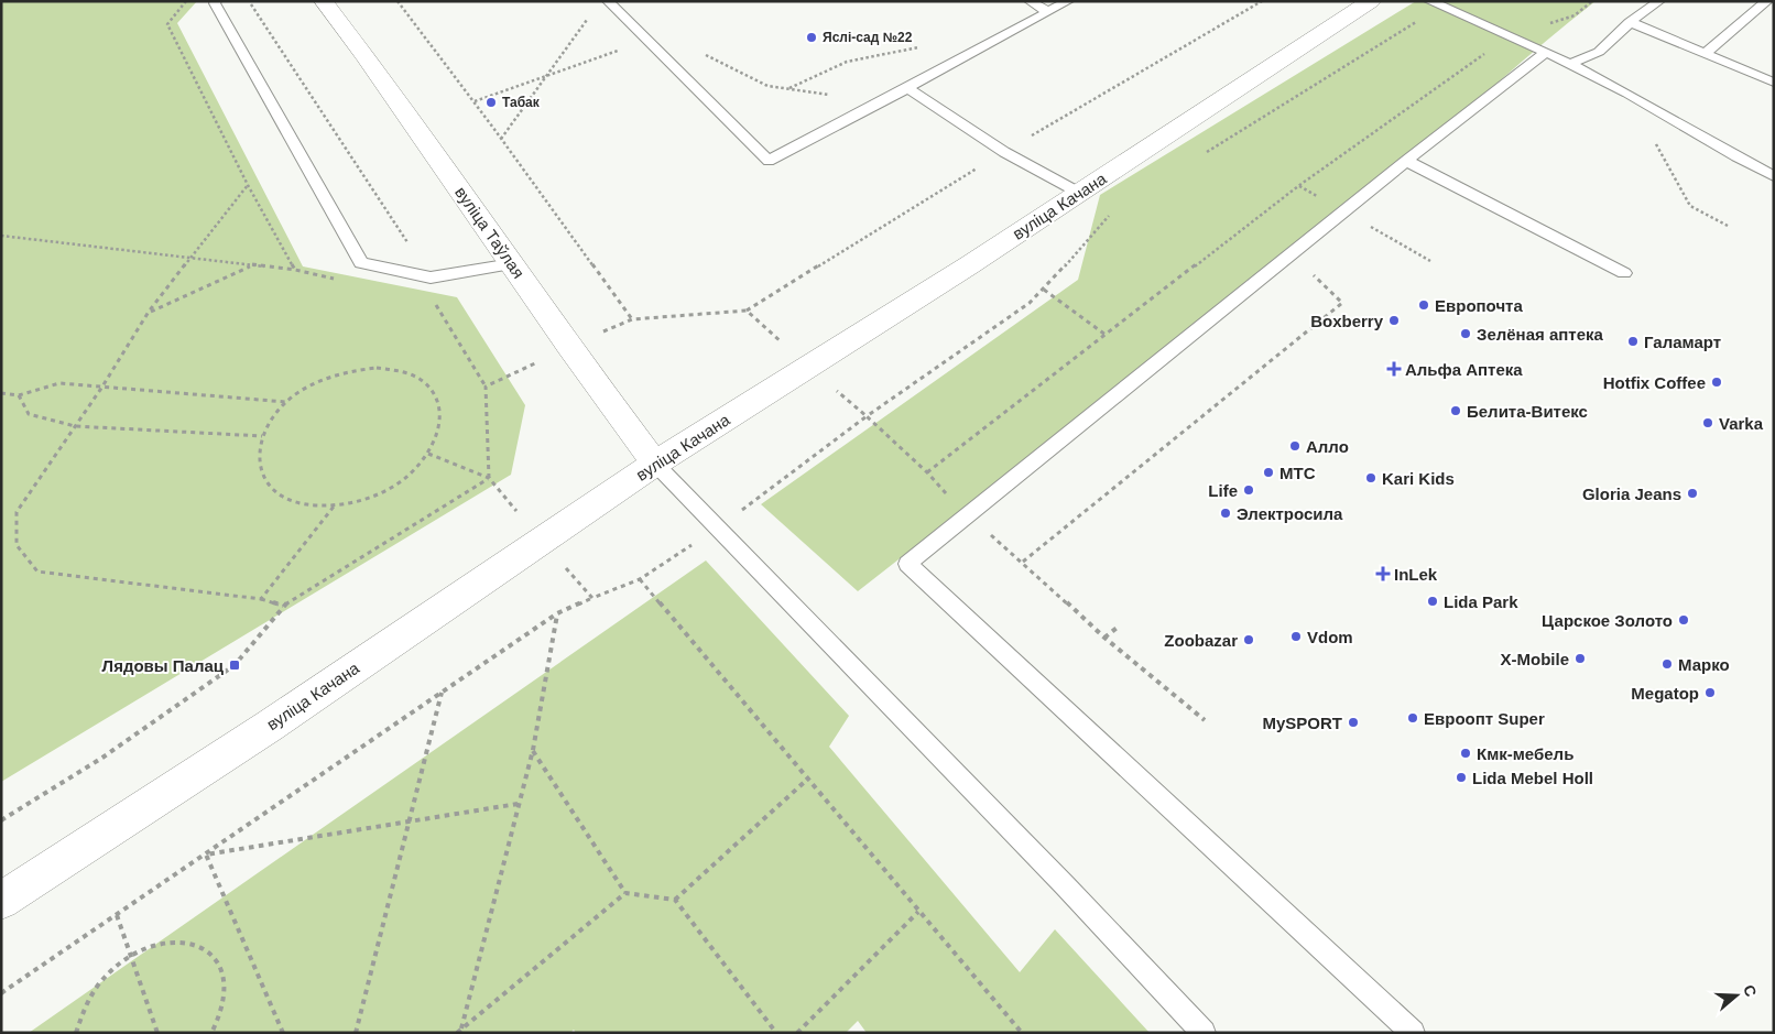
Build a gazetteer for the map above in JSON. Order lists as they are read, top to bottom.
{
  "streets": {
    "main road": ["вуліца Качана", "вуліца Таўлая"]
  },
  "crossings": [
    ["вуліца Качана", "вуліца Таўлая"]
  ],
  "places": {
    "other": [
      "Яслі-сад №22",
      "Табак",
      "Европочта",
      "Boxberry",
      "Зелёная аптека",
      "Галамарт",
      "Hotfix Coffee",
      "Белита-Витекс",
      "Varka",
      "Алло",
      "МТС",
      "Kari Kids",
      "Life",
      "Gloria Jeans",
      "Электросила",
      "Lida Park",
      "Царское Золото",
      "Vdom",
      "Zoobazar",
      "X-Mobile",
      "Марко",
      "Megatop",
      "Евроопт Super",
      "MySPORT",
      "Кмк-мебель",
      "Lida Mebel Holl"
    ],
    "health": ["Альфа Аптека", "InLek"],
    "transit": ["Лядовы Палац"]
  },
  "north": "right"
}
